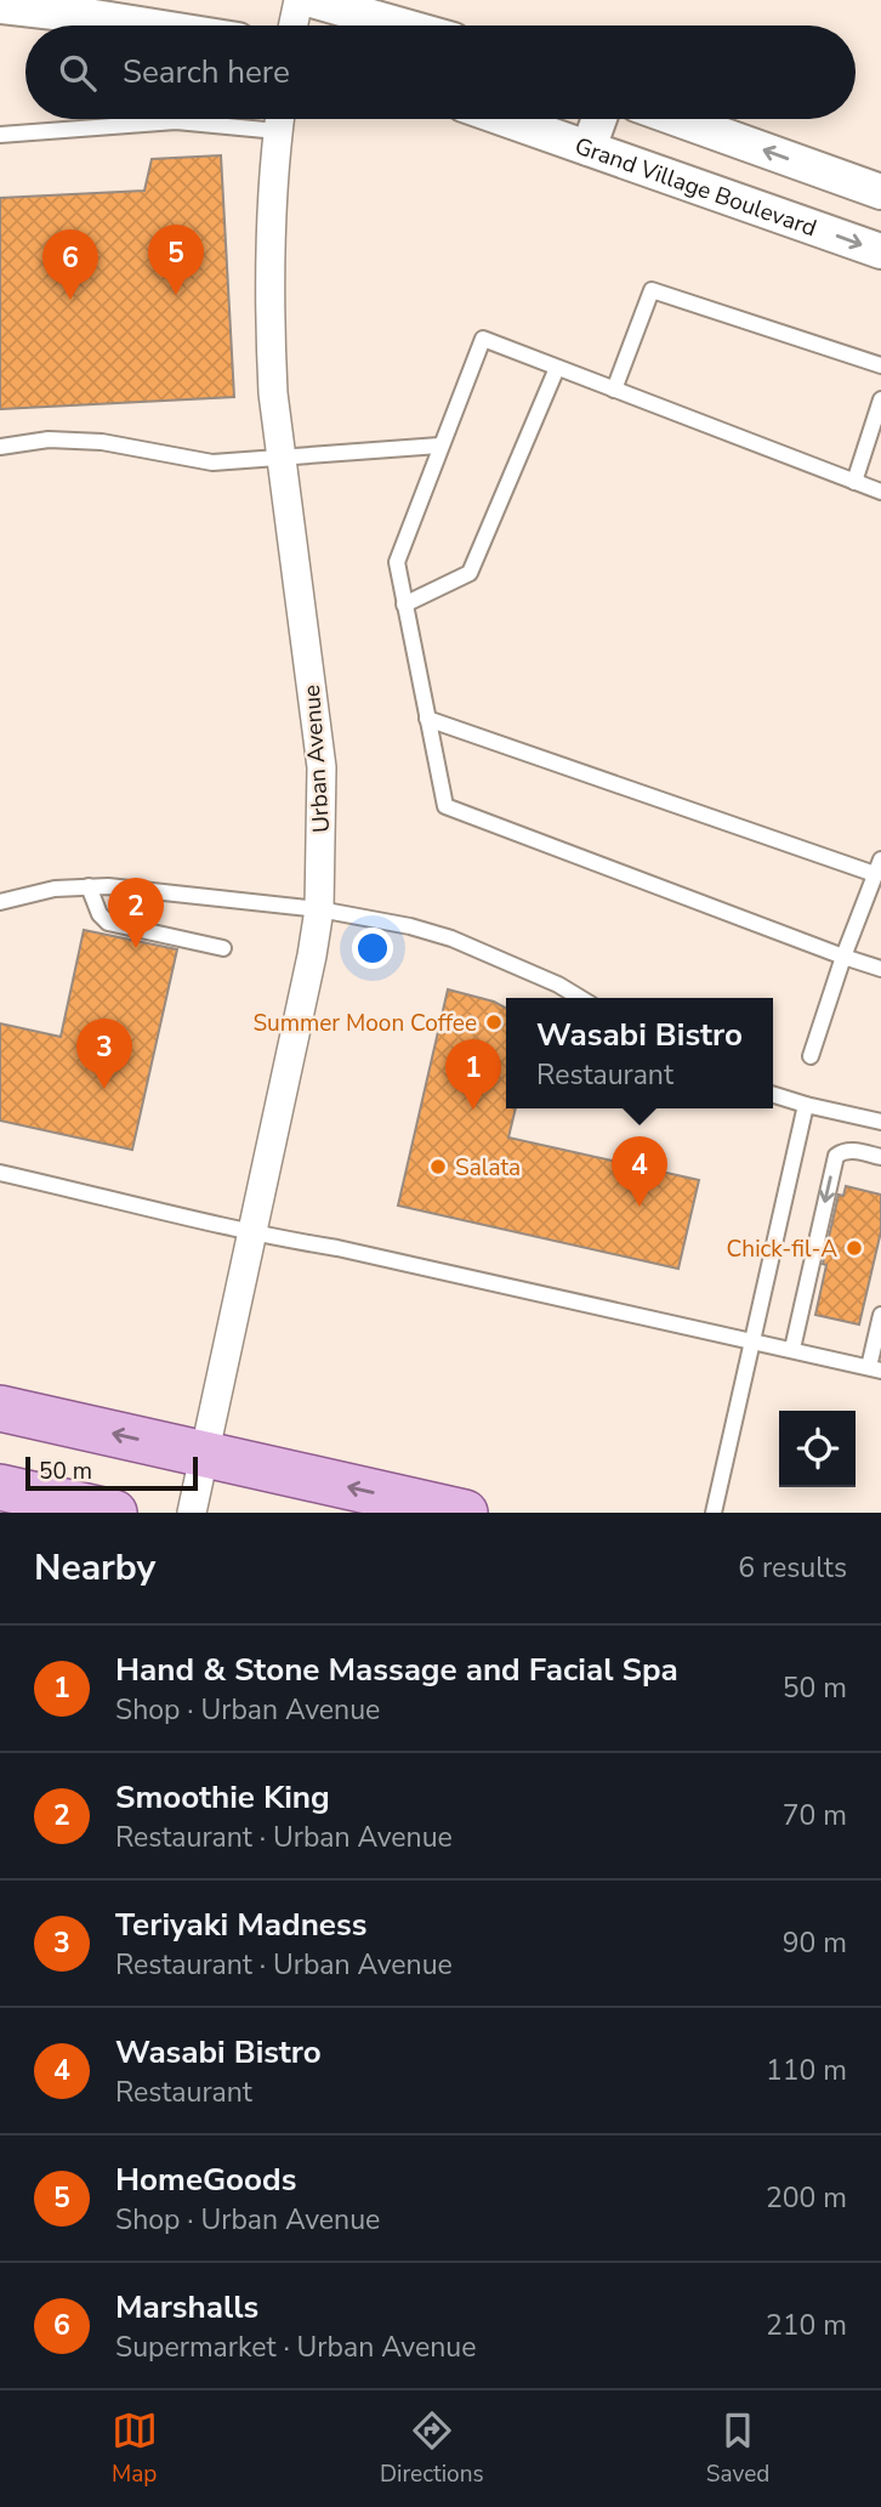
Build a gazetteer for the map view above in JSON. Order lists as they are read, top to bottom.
{
  "streets": {
    "street": ["Grand Village Boulevard", "Urban Avenue"]
  },
  "places": ["Summer Moon Coffee", "Salata", "Chick-fil-A"],
  "scale_bar": "50 m",
  "page": {
    "search": "Search here",
    "pins": [
      "5",
      "6",
      "2",
      "3",
      "1",
      "4"
    ],
    "popup": ["Wasabi Bistro", "Restaurant"],
    "scale": "50 m",
    "heading": ["Nearby", "6 results"],
    "list": [
      {
        "mark": "1",
        "name": "Hand & Stone Massage and Facial Spa",
        "note": "Shop · Urban Avenue",
        "value": "50 m"
      },
      {
        "mark": "2",
        "name": "Smoothie King",
        "note": "Restaurant · Urban Avenue",
        "value": "70 m"
      },
      {
        "mark": "3",
        "name": "Teriyaki Madness",
        "note": "Restaurant · Urban Avenue",
        "value": "90 m"
      },
      {
        "mark": "4",
        "name": "Wasabi Bistro",
        "note": "Restaurant",
        "value": "110 m"
      },
      {
        "mark": "5",
        "name": "HomeGoods",
        "note": "Shop · Urban Avenue",
        "value": "200 m"
      },
      {
        "mark": "6",
        "name": "Marshalls",
        "note": "Supermarket · Urban Avenue",
        "value": "210 m"
      }
    ],
    "nav": ["Map", "Directions", "Saved"]
  }
}
